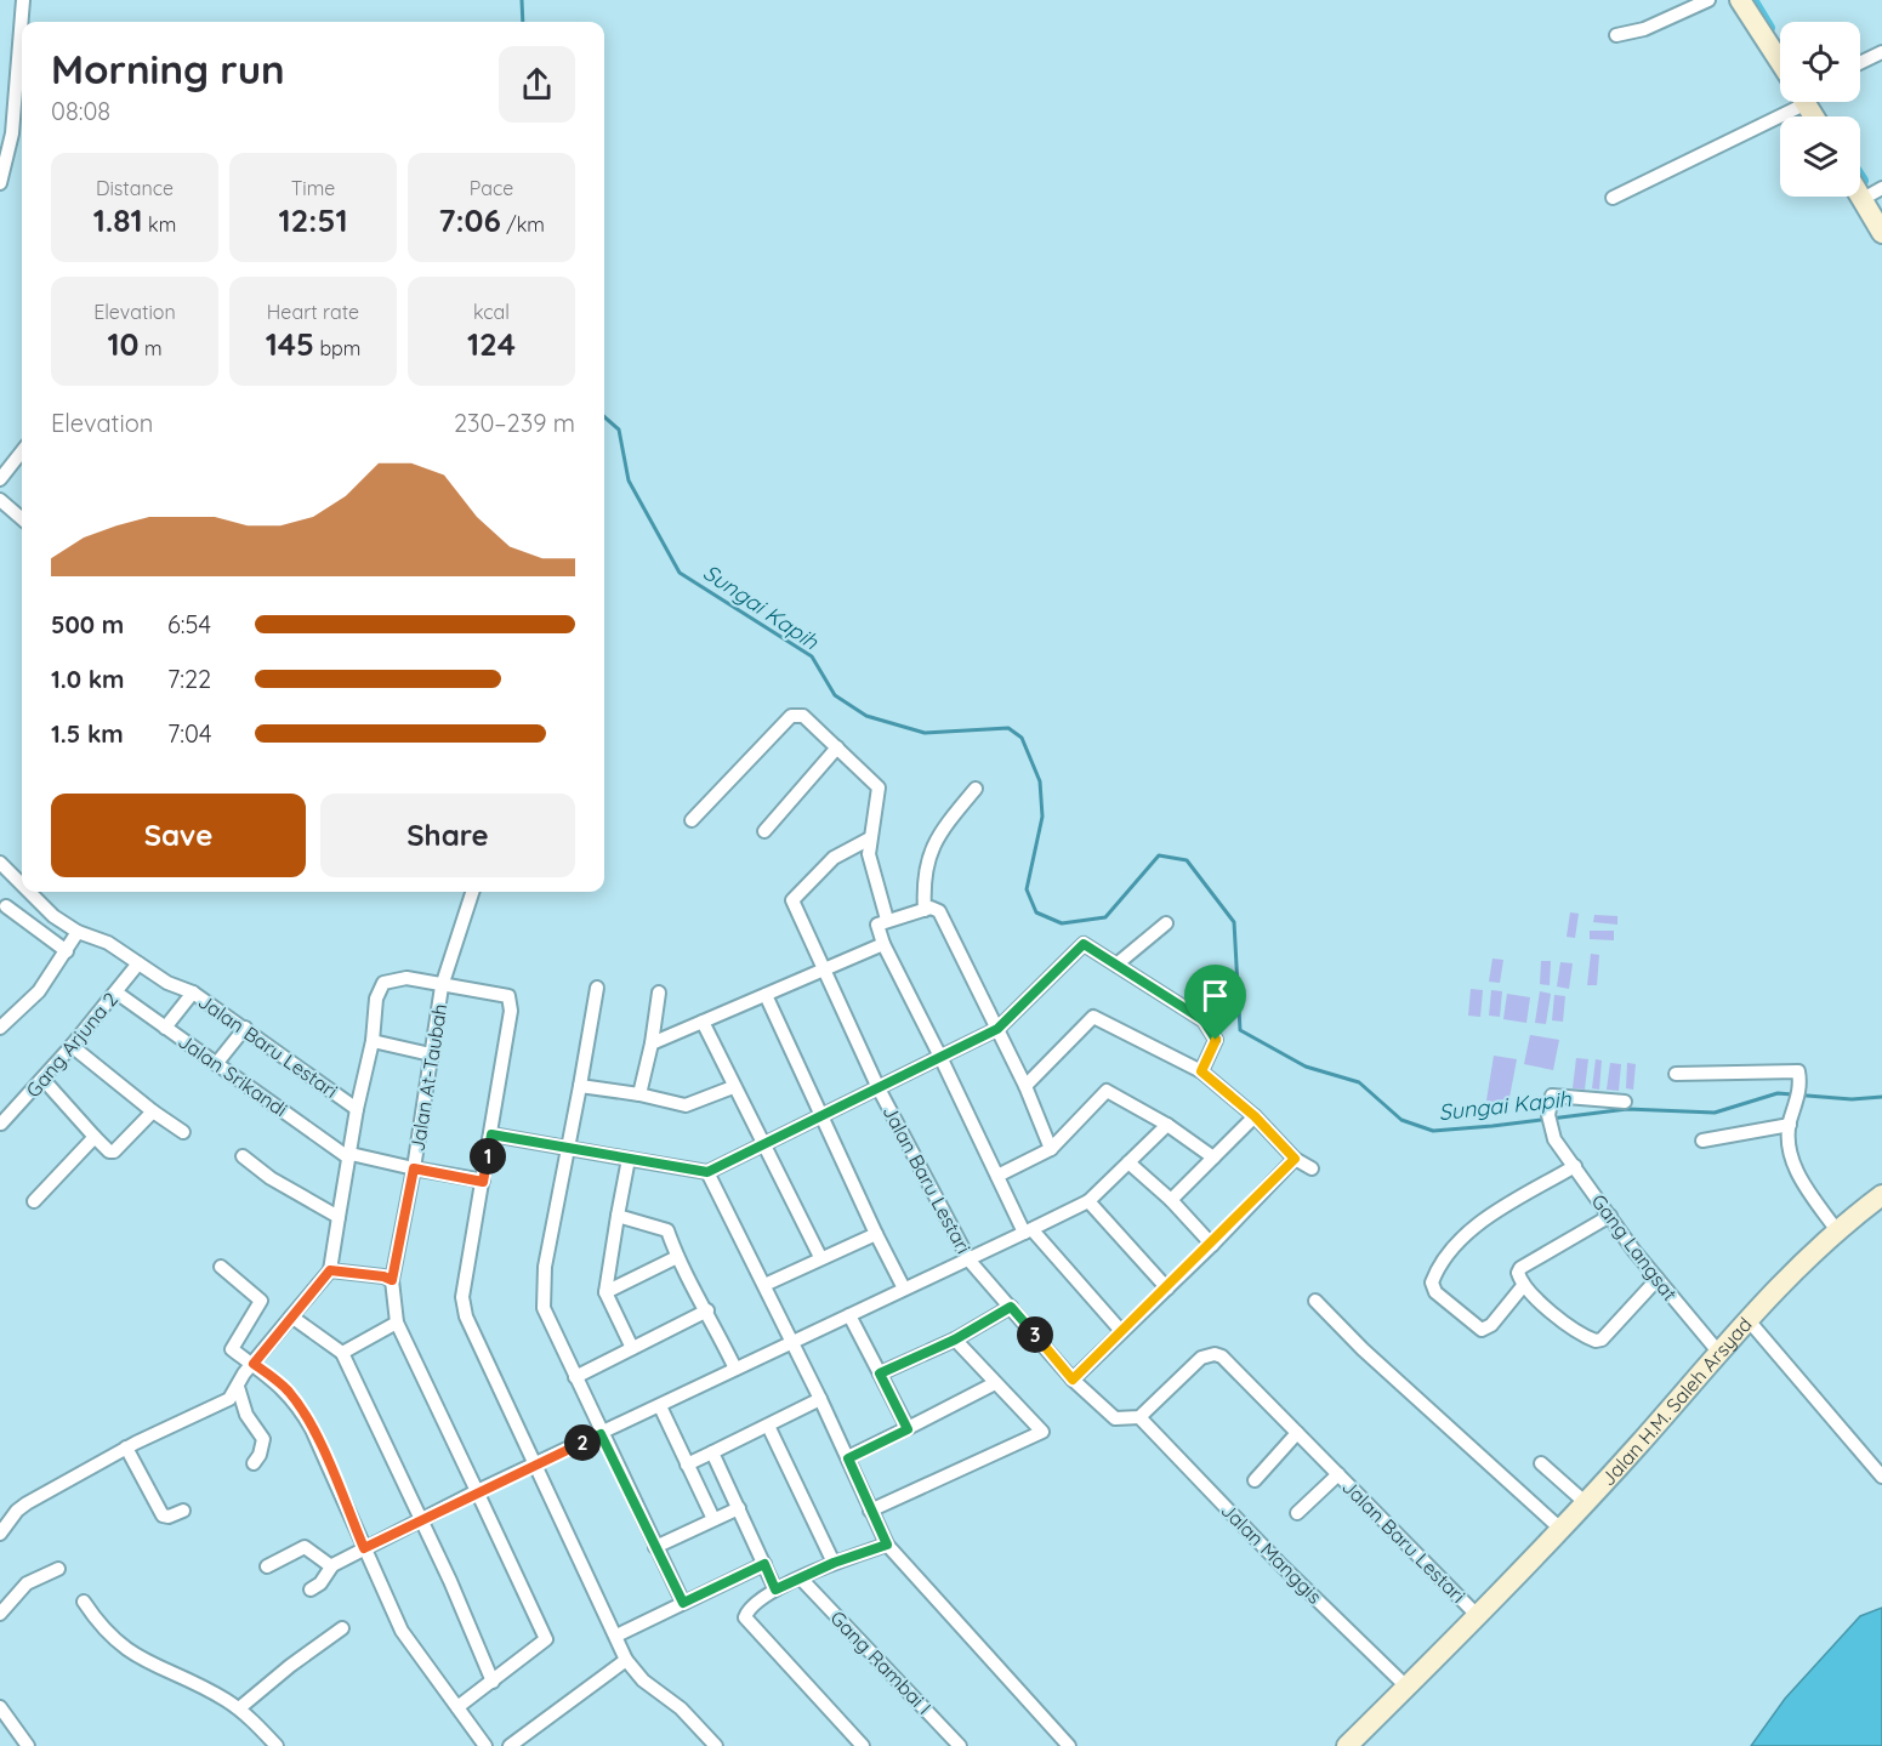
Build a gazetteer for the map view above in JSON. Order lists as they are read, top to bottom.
{
  "streets": {
    "street": [
      "Gang Arjuna 2",
      "Jalan Baru Lestari",
      "Jalan Srikandi",
      "Jalan At-Taubah",
      "Gang Langsat",
      "Jalan H.M. Saleh Arsyad",
      "Jalan Manggis",
      "Gang Rambai I"
    ]
  },
  "crossings": [
    ["Gang Arjuna 2", "Jalan Baru Lestari"],
    ["Gang Arjuna 2", "Jalan Srikandi"],
    ["Jalan Baru Lestari", "Jalan At-Taubah"],
    ["Jalan Baru Lestari", "Jalan H.M. Saleh Arsyad"],
    ["Jalan Baru Lestari", "Jalan Manggis"],
    ["Gang Langsat", "Jalan H.M. Saleh Arsyad"],
    ["Jalan H.M. Saleh Arsyad", "Jalan Manggis"]
  ],
  "water": ["Sungai Kapih"],
  "page": {
    "heading": ["Morning run", "08:08"],
    "stats": [
      ["Distance", "1.81 km"],
      ["Time", "12:51"],
      ["Pace", "7:06 /km"],
      ["Elevation", "10 m"],
      ["Heart rate", "145 bpm"],
      ["kcal", "124"]
    ],
    "chart": ["Elevation", "230–239 m"],
    "list": [
      {
        "name": "500 m",
        "note": "6:54"
      },
      {
        "name": "1.0 km",
        "note": "7:22"
      },
      {
        "name": "1.5 km",
        "note": "7:04"
      }
    ],
    "buttons": ["Save", "Share"],
    "pins": ["1", "3", "2"]
  }
}
